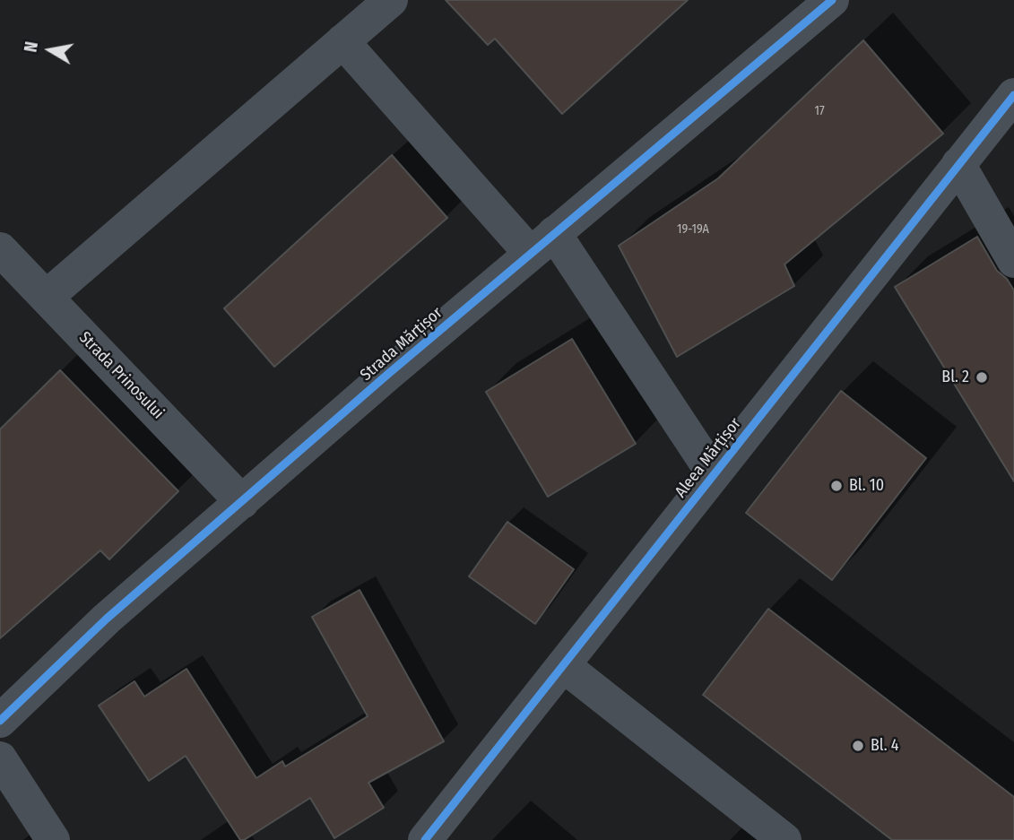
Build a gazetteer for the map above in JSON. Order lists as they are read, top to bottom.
{
  "streets": {
    "street": ["Strada Mărțișor", "Strada Prinosului", "Aleea Mărțișor"]
  },
  "crossings": [
    ["Strada Mărțișor", "Strada Prinosului"]
  ],
  "places": ["Bl. 2", "Bl. 10", "Bl. 4"],
  "house_numbers": ["17", "19-19A"],
  "north": "left"
}
